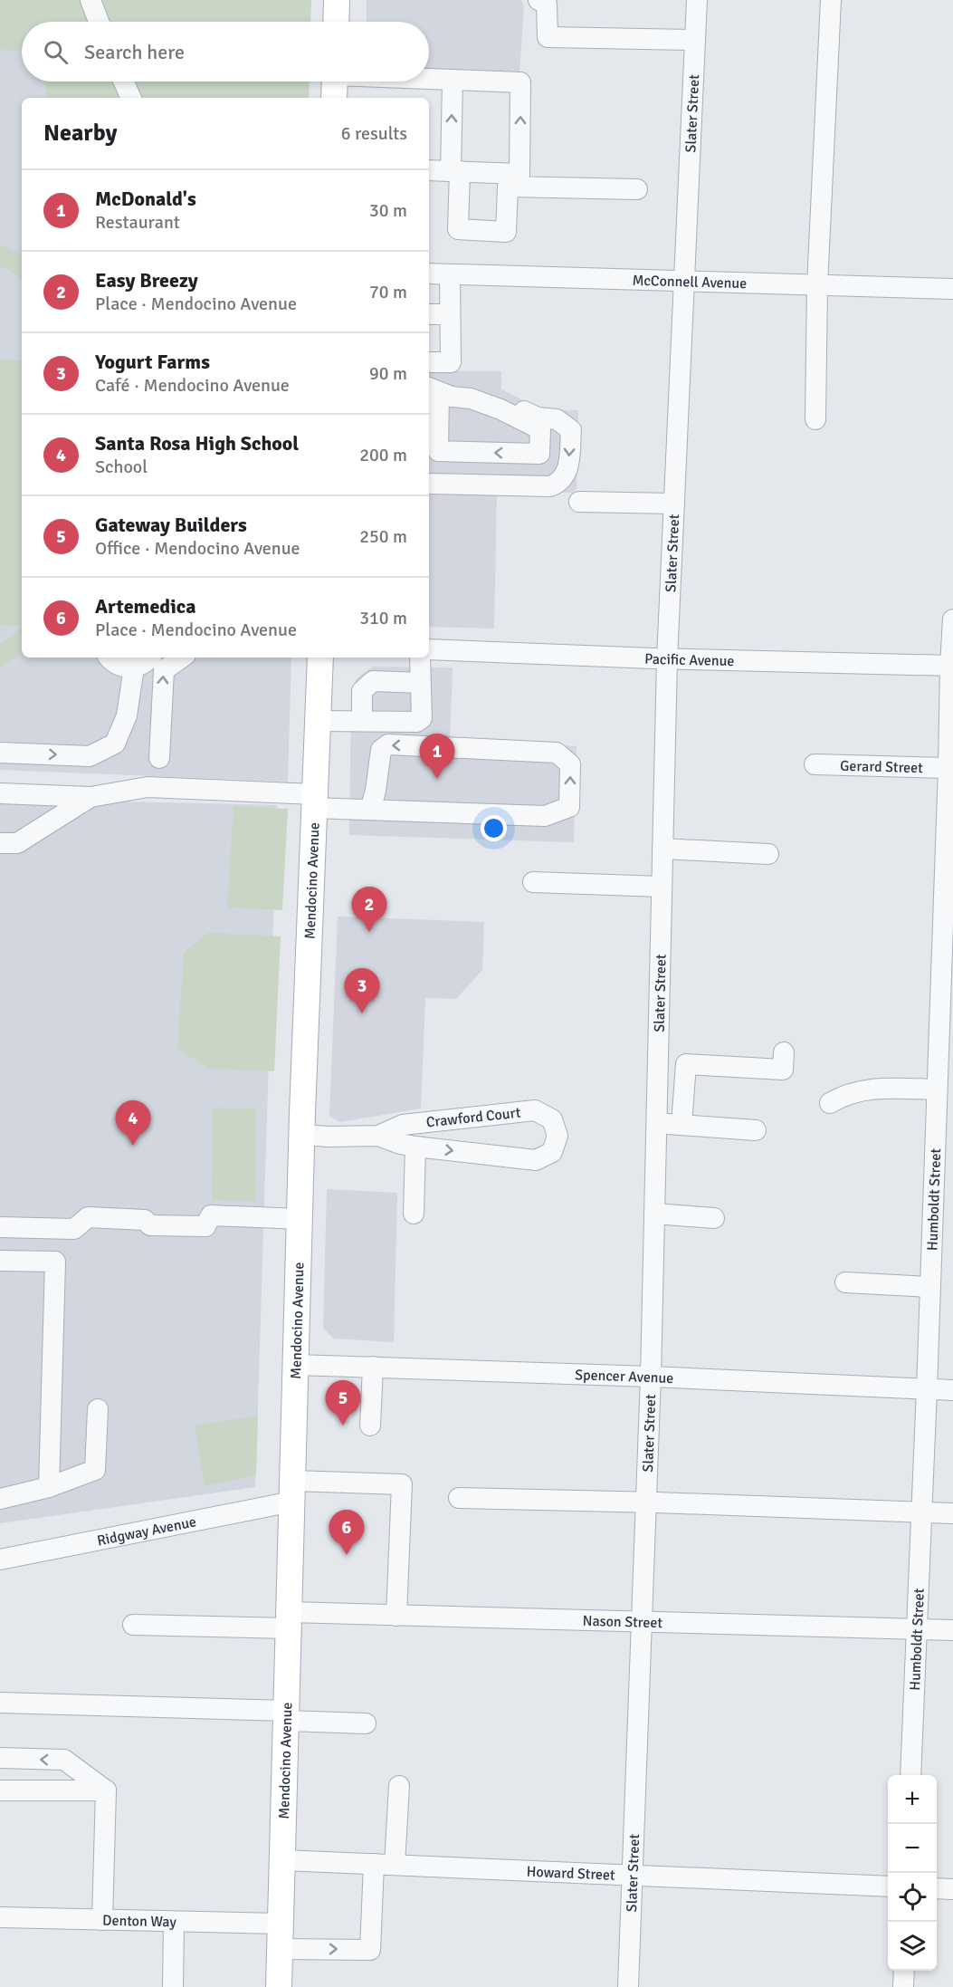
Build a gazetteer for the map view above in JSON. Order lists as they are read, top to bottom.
{
  "streets": {
    "main road": ["Mendocino Avenue"],
    "street": [
      "Slater Street",
      "McConnell Avenue",
      "Pacific Avenue",
      "Gerard Street",
      "Crawford Court",
      "Humboldt Street",
      "Spencer Avenue",
      "Ridgway Avenue",
      "Nason Street",
      "Howard Street",
      "Denton Way"
    ]
  },
  "crossings": [
    ["Slater Street", "McConnell Avenue"],
    ["Slater Street", "Pacific Avenue"],
    ["Slater Street", "Spencer Avenue"],
    ["Slater Street", "Nason Street"],
    ["Slater Street", "Howard Street"],
    ["Pacific Avenue", "Humboldt Street"],
    ["Gerard Street", "Humboldt Street"],
    ["Mendocino Avenue", "Crawford Court"],
    ["Mendocino Avenue", "Spencer Avenue"],
    ["Mendocino Avenue", "Ridgway Avenue"],
    ["Mendocino Avenue", "Nason Street"],
    ["Mendocino Avenue", "Howard Street"],
    ["Mendocino Avenue", "Denton Way"],
    ["Humboldt Street", "Spencer Avenue"],
    ["Humboldt Street", "Nason Street"],
    ["Ridgway Avenue", "Nason Street"],
    ["Howard Street", "Denton Way"]
  ],
  "page": {
    "search": "Search here",
    "heading": ["Nearby", "6 results"],
    "list": [
      {
        "mark": "1",
        "name": "McDonald's",
        "note": "Restaurant",
        "value": "30 m"
      },
      {
        "mark": "2",
        "name": "Easy Breezy",
        "note": "Place · Mendocino Avenue",
        "value": "70 m"
      },
      {
        "mark": "3",
        "name": "Yogurt Farms",
        "note": "Café · Mendocino Avenue",
        "value": "90 m"
      },
      {
        "mark": "4",
        "name": "Santa Rosa High School",
        "note": "School",
        "value": "200 m"
      },
      {
        "mark": "5",
        "name": "Gateway Builders",
        "note": "Office · Mendocino Avenue",
        "value": "250 m"
      },
      {
        "mark": "6",
        "name": "Artemedica",
        "note": "Place · Mendocino Avenue",
        "value": "310 m"
      }
    ],
    "pins": [
      "1",
      "2",
      "3",
      "4",
      "5",
      "6"
    ],
    "map_buttons": ["+", "−"]
  }
}
